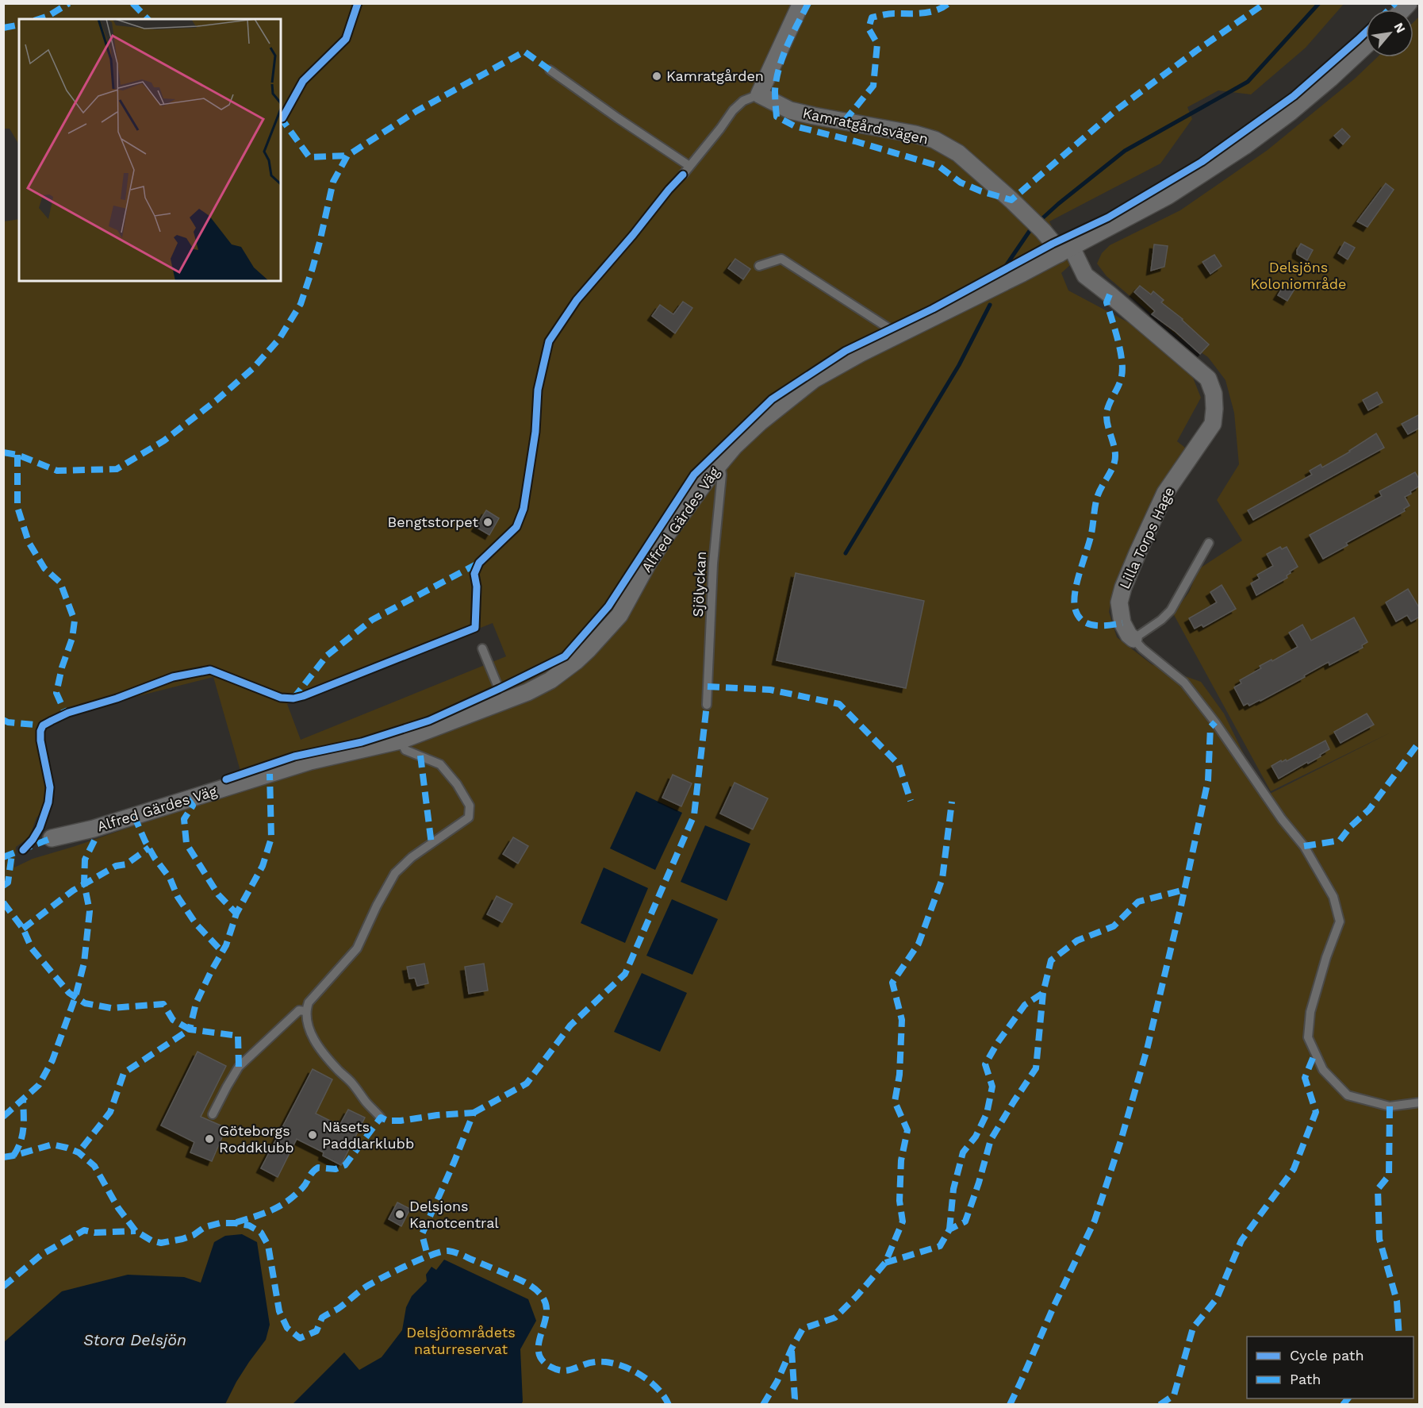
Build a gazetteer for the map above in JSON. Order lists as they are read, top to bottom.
{
  "streets": {
    "street": ["Kamratgårdsvägen", "Alfred Gärdes Väg", "Lilla Torps Hage"],
    "lane": ["Sjölyckan"]
  },
  "crossings": [
    ["Kamratgårdsvägen", "Alfred Gärdes Väg"],
    ["Kamratgårdsvägen", "Lilla Torps Hage"],
    ["Alfred Gärdes Väg", "Lilla Torps Hage"],
    ["Alfred Gärdes Väg", "Sjölyckan"]
  ],
  "water": ["Stora Delsjön"],
  "parks": ["Delsjöns Koloniområde", "Delsjöområdets naturreservat"],
  "places": [
    "Kamratgården",
    "Bengtstorpet",
    "Näsets Paddlarklubb",
    "Göteborgs Roddklubb",
    "Delsjons Kanotcentral"
  ],
  "legend": ["Cycle path", "Path"],
  "north": "top right"
}
